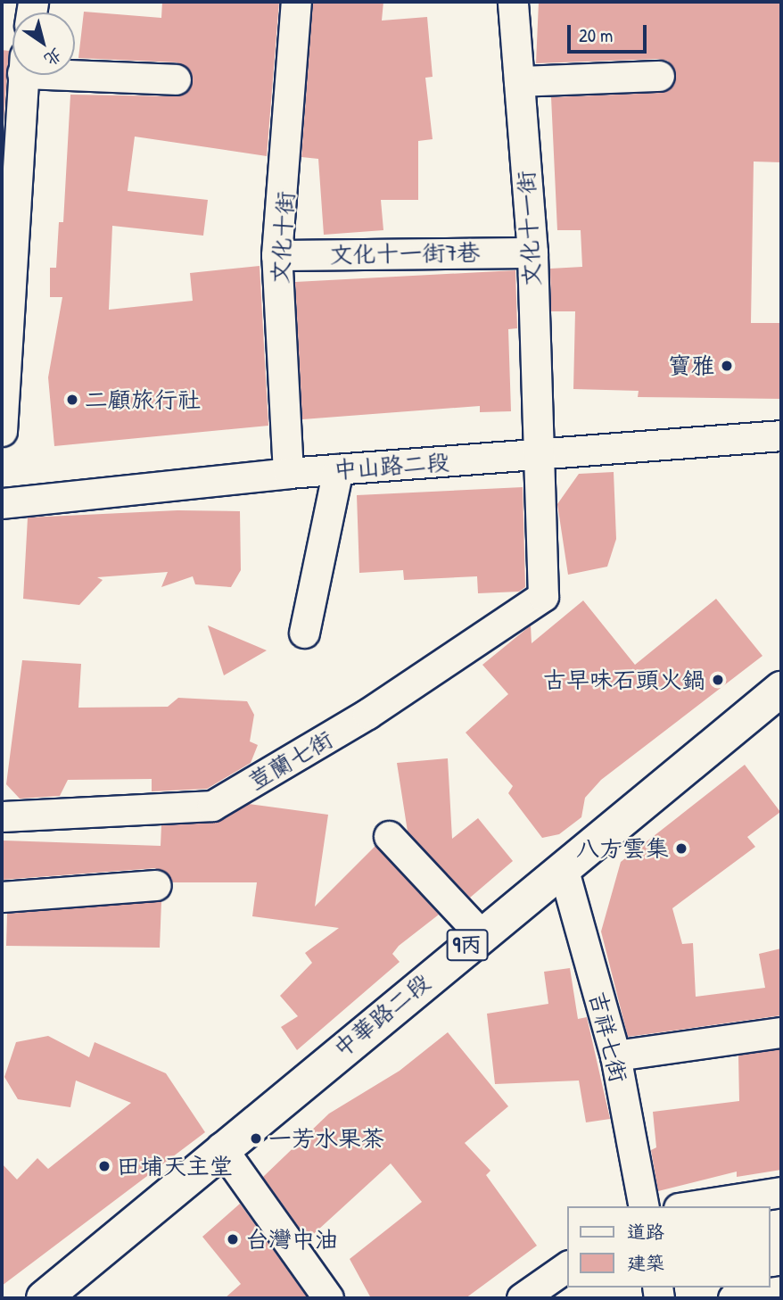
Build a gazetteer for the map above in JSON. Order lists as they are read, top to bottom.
{
  "streets": {
    "main road": ["9丙", "中華路二段"],
    "street": [
      "文化十一街",
      "文化十街",
      "文化十一街7巷",
      "中山路二段",
      "荳蘭七街",
      "吉祥七街"
    ]
  },
  "crossings": [
    ["文化十一街", "文化十一街7巷"],
    ["文化十一街", "中山路二段"],
    ["文化十一街", "荳蘭七街"],
    ["文化十街", "文化十一街7巷"],
    ["文化十街", "中山路二段"],
    ["中華路二段", "吉祥七街"]
  ],
  "places": [
    "寶雅",
    "二顧旅行社",
    "古早味石頭火鍋",
    "八方雲集",
    "一芳水果茶",
    "田埔天主堂",
    "台灣中油"
  ],
  "legend": ["道路", "建築"],
  "scale_bar": "20 m",
  "north": "bottom right"
}
